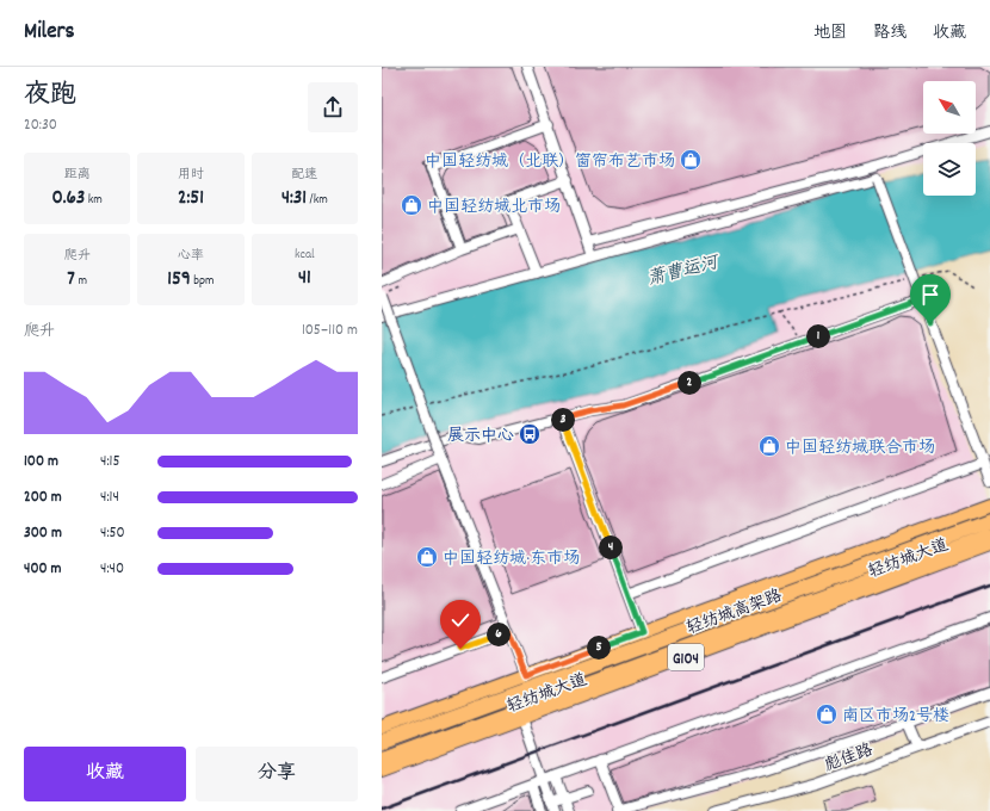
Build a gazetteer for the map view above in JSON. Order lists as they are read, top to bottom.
{
  "streets": {
    "highway": ["轻纺城高架路"],
    "main road": ["轻纺城大道", "G104"],
    "street": ["彪佳路"]
  },
  "water": ["萧曹运河"],
  "places": {
    "shop": [
      "中国轻纺城（北联）窗帘布艺市场",
      "中国轻纺城北市场",
      "中国轻纺城联合市场",
      "中国轻纺城·东市场",
      "南区市场2号楼"
    ],
    "bus stop": ["展示中心"]
  },
  "north": "top left",
  "page": {
    "header": "Milers",
    "nav": ["地图", "路线", "收藏"],
    "heading": ["夜跑", "20:30"],
    "stats": [
      ["距离", "0.63 km"],
      ["用时", "2:51"],
      ["配速", "4:31 /km"],
      ["爬升", "7 m"],
      ["心率", "159 bpm"],
      ["kcal", "41"]
    ],
    "chart": ["爬升", "105–110 m"],
    "pins": [
      "1",
      "2",
      "3",
      "4",
      "6",
      "5"
    ],
    "list": [
      {
        "name": "100 m",
        "note": "4:15"
      },
      {
        "name": "200 m",
        "note": "4:14"
      },
      {
        "name": "300 m",
        "note": "4:50"
      },
      {
        "name": "400 m",
        "note": "4:40"
      }
    ],
    "buttons": ["收藏", "分享"]
  }
}
